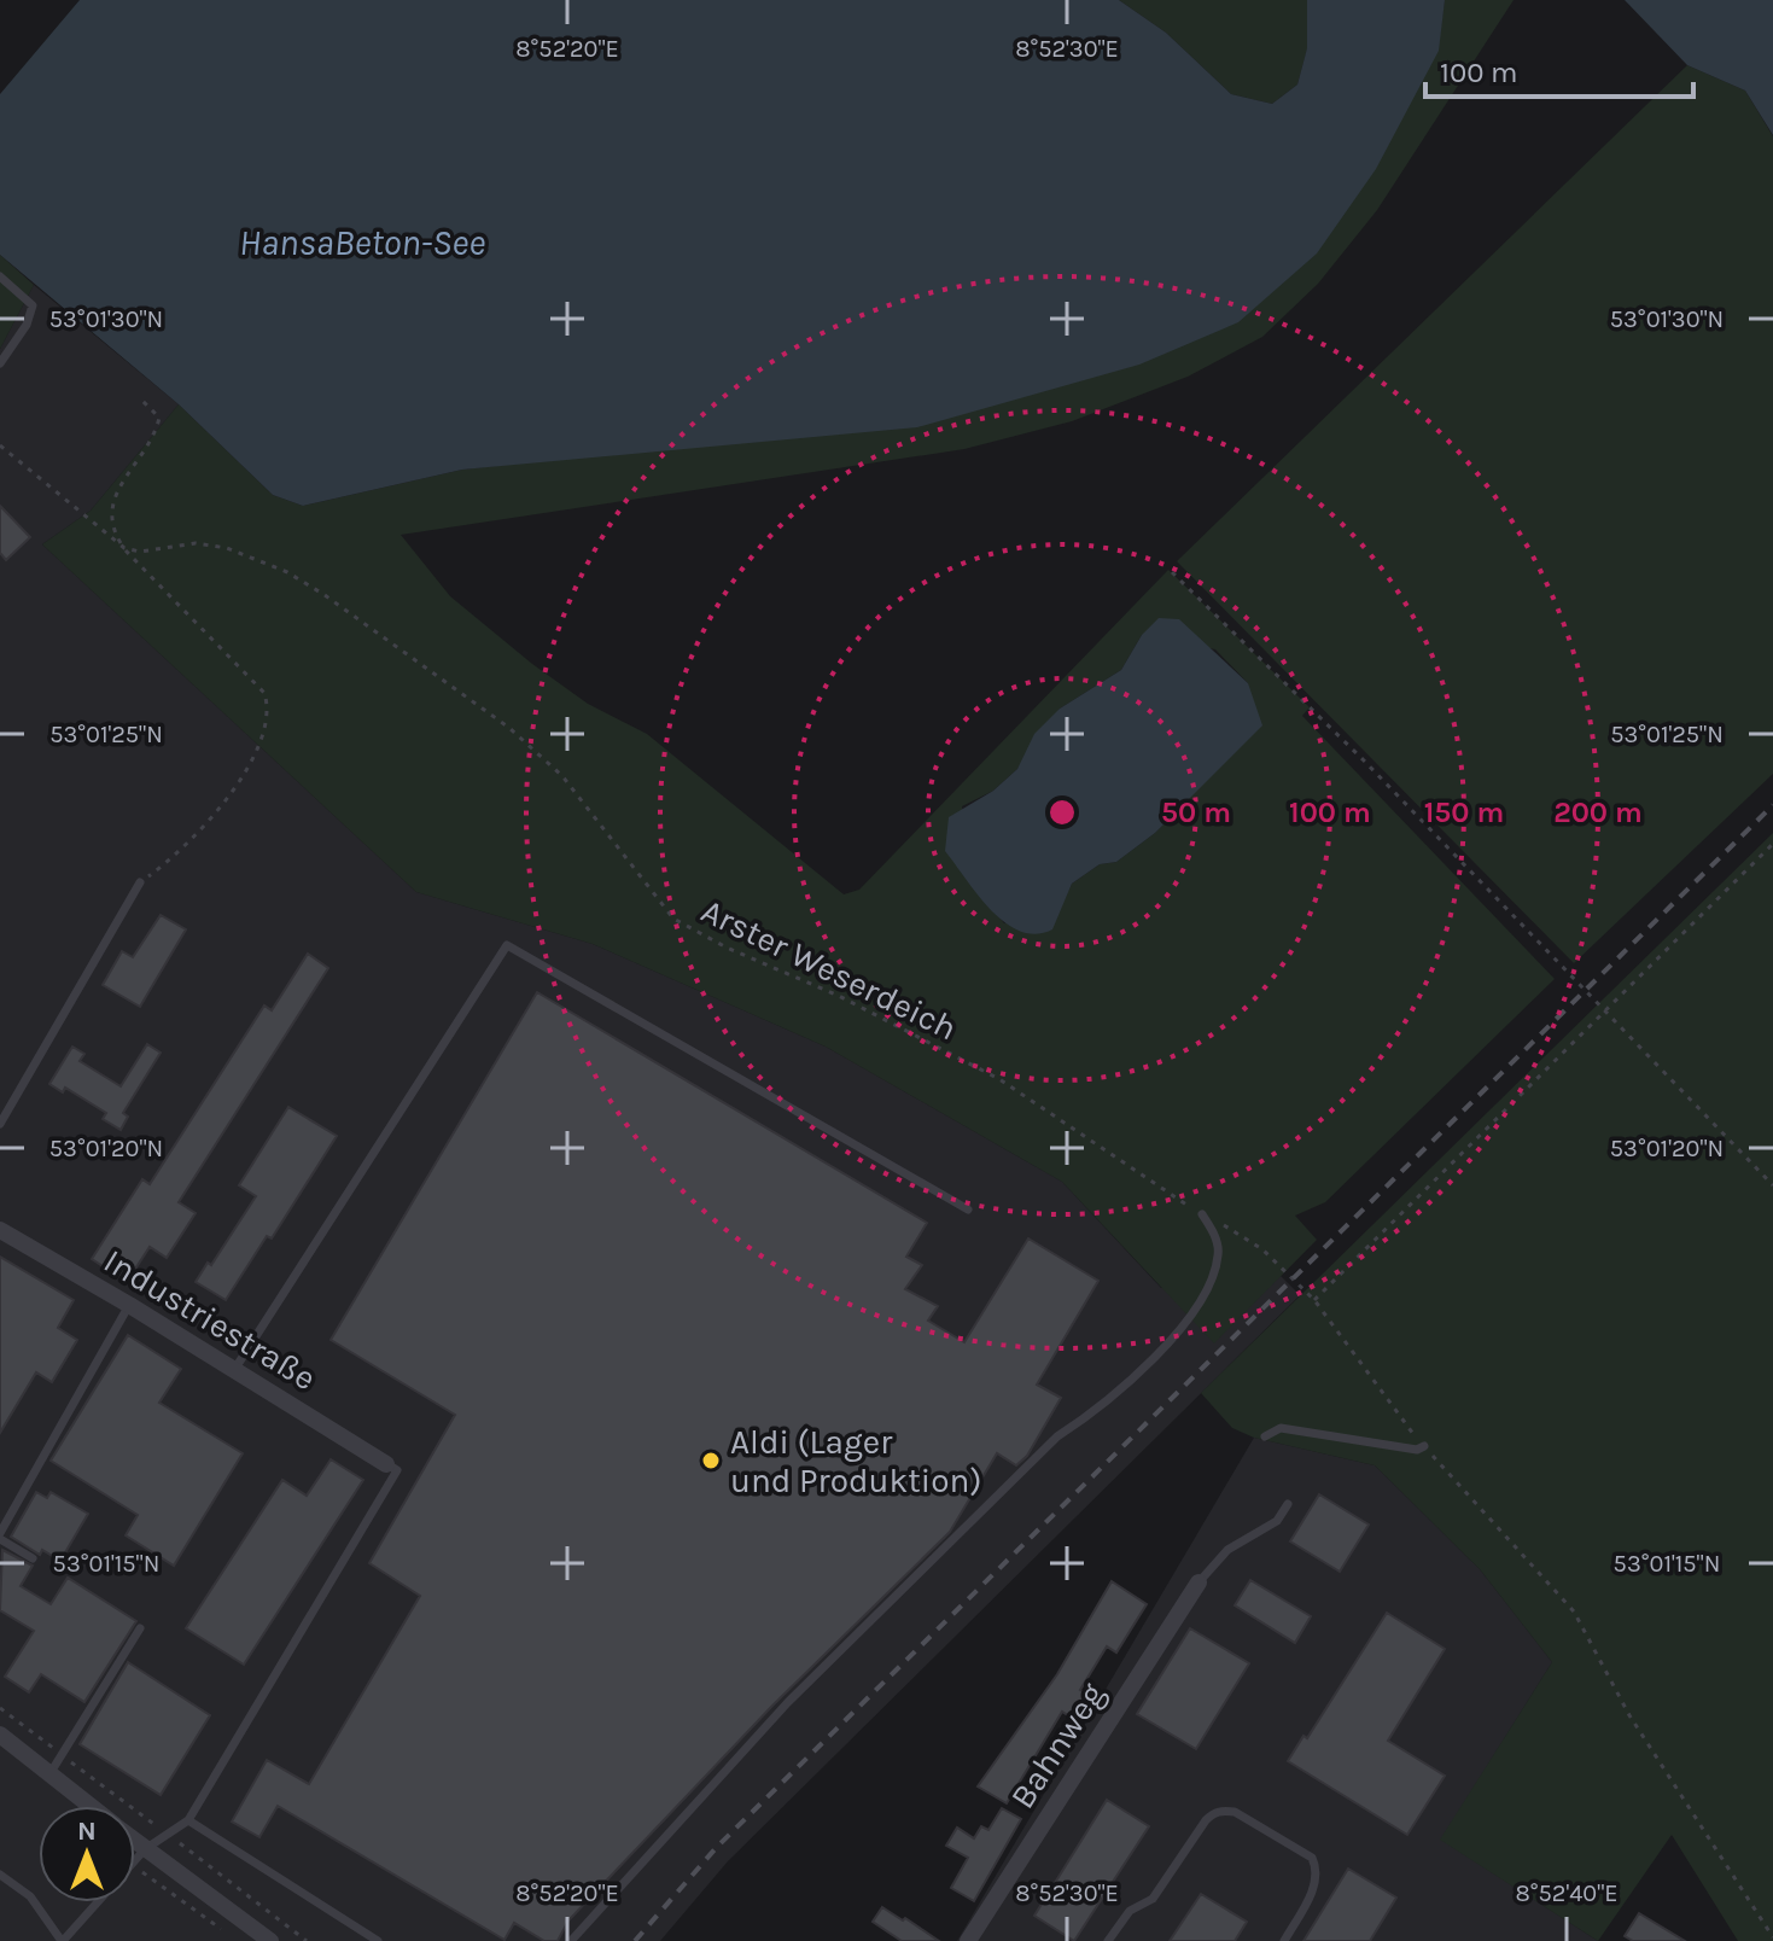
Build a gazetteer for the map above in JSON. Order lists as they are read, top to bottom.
{
  "streets": {
    "street": ["Industriestraße", "Bahnweg"],
    "path": ["Arster Weserdeich"]
  },
  "water": ["HansaBeton-See"],
  "places": ["Aldi (Lager und Produktion)"],
  "scale_bar": "100 m",
  "north": "top",
  "coordinates": [
    "8°52'20\"E",
    "8°52'30\"E",
    "53°01'30\"N",
    "53°01'25\"N",
    "53°01'20\"N",
    "53°01'15\"N",
    "8°52'40\"E"
  ],
  "rings": [
    "50 m",
    "100 m",
    "150 m",
    "200 m"
  ]
}
